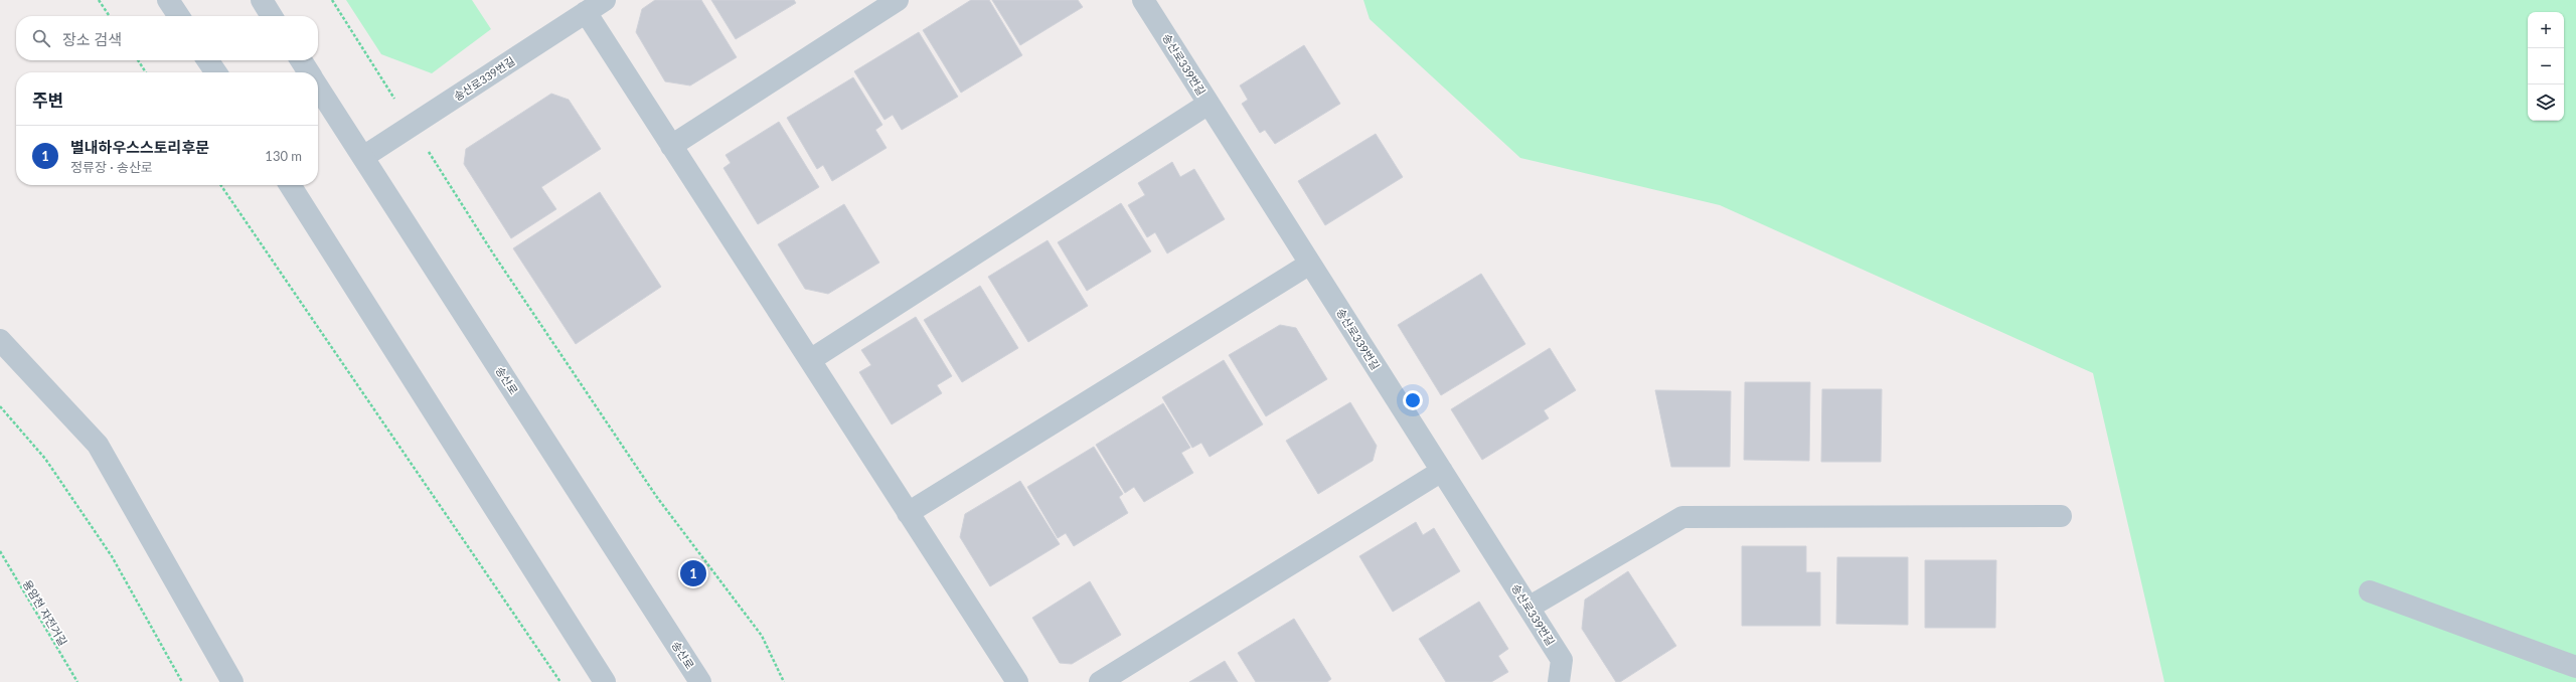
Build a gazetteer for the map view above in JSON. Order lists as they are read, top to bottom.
{
  "streets": {
    "street": ["송산로339번길", "송산로"],
    "path": ["용암천 자전거길"]
  },
  "crossings": [
    ["송산로339번길", "송산로"]
  ],
  "page": {
    "map_buttons": ["+", "−"],
    "search": "장소 검색",
    "heading": "주변",
    "list": [
      {
        "mark": "1",
        "name": "별내하우스스토리후문",
        "note": "정류장 · 송산로",
        "value": "130 m"
      }
    ],
    "pins": "1"
  }
}
